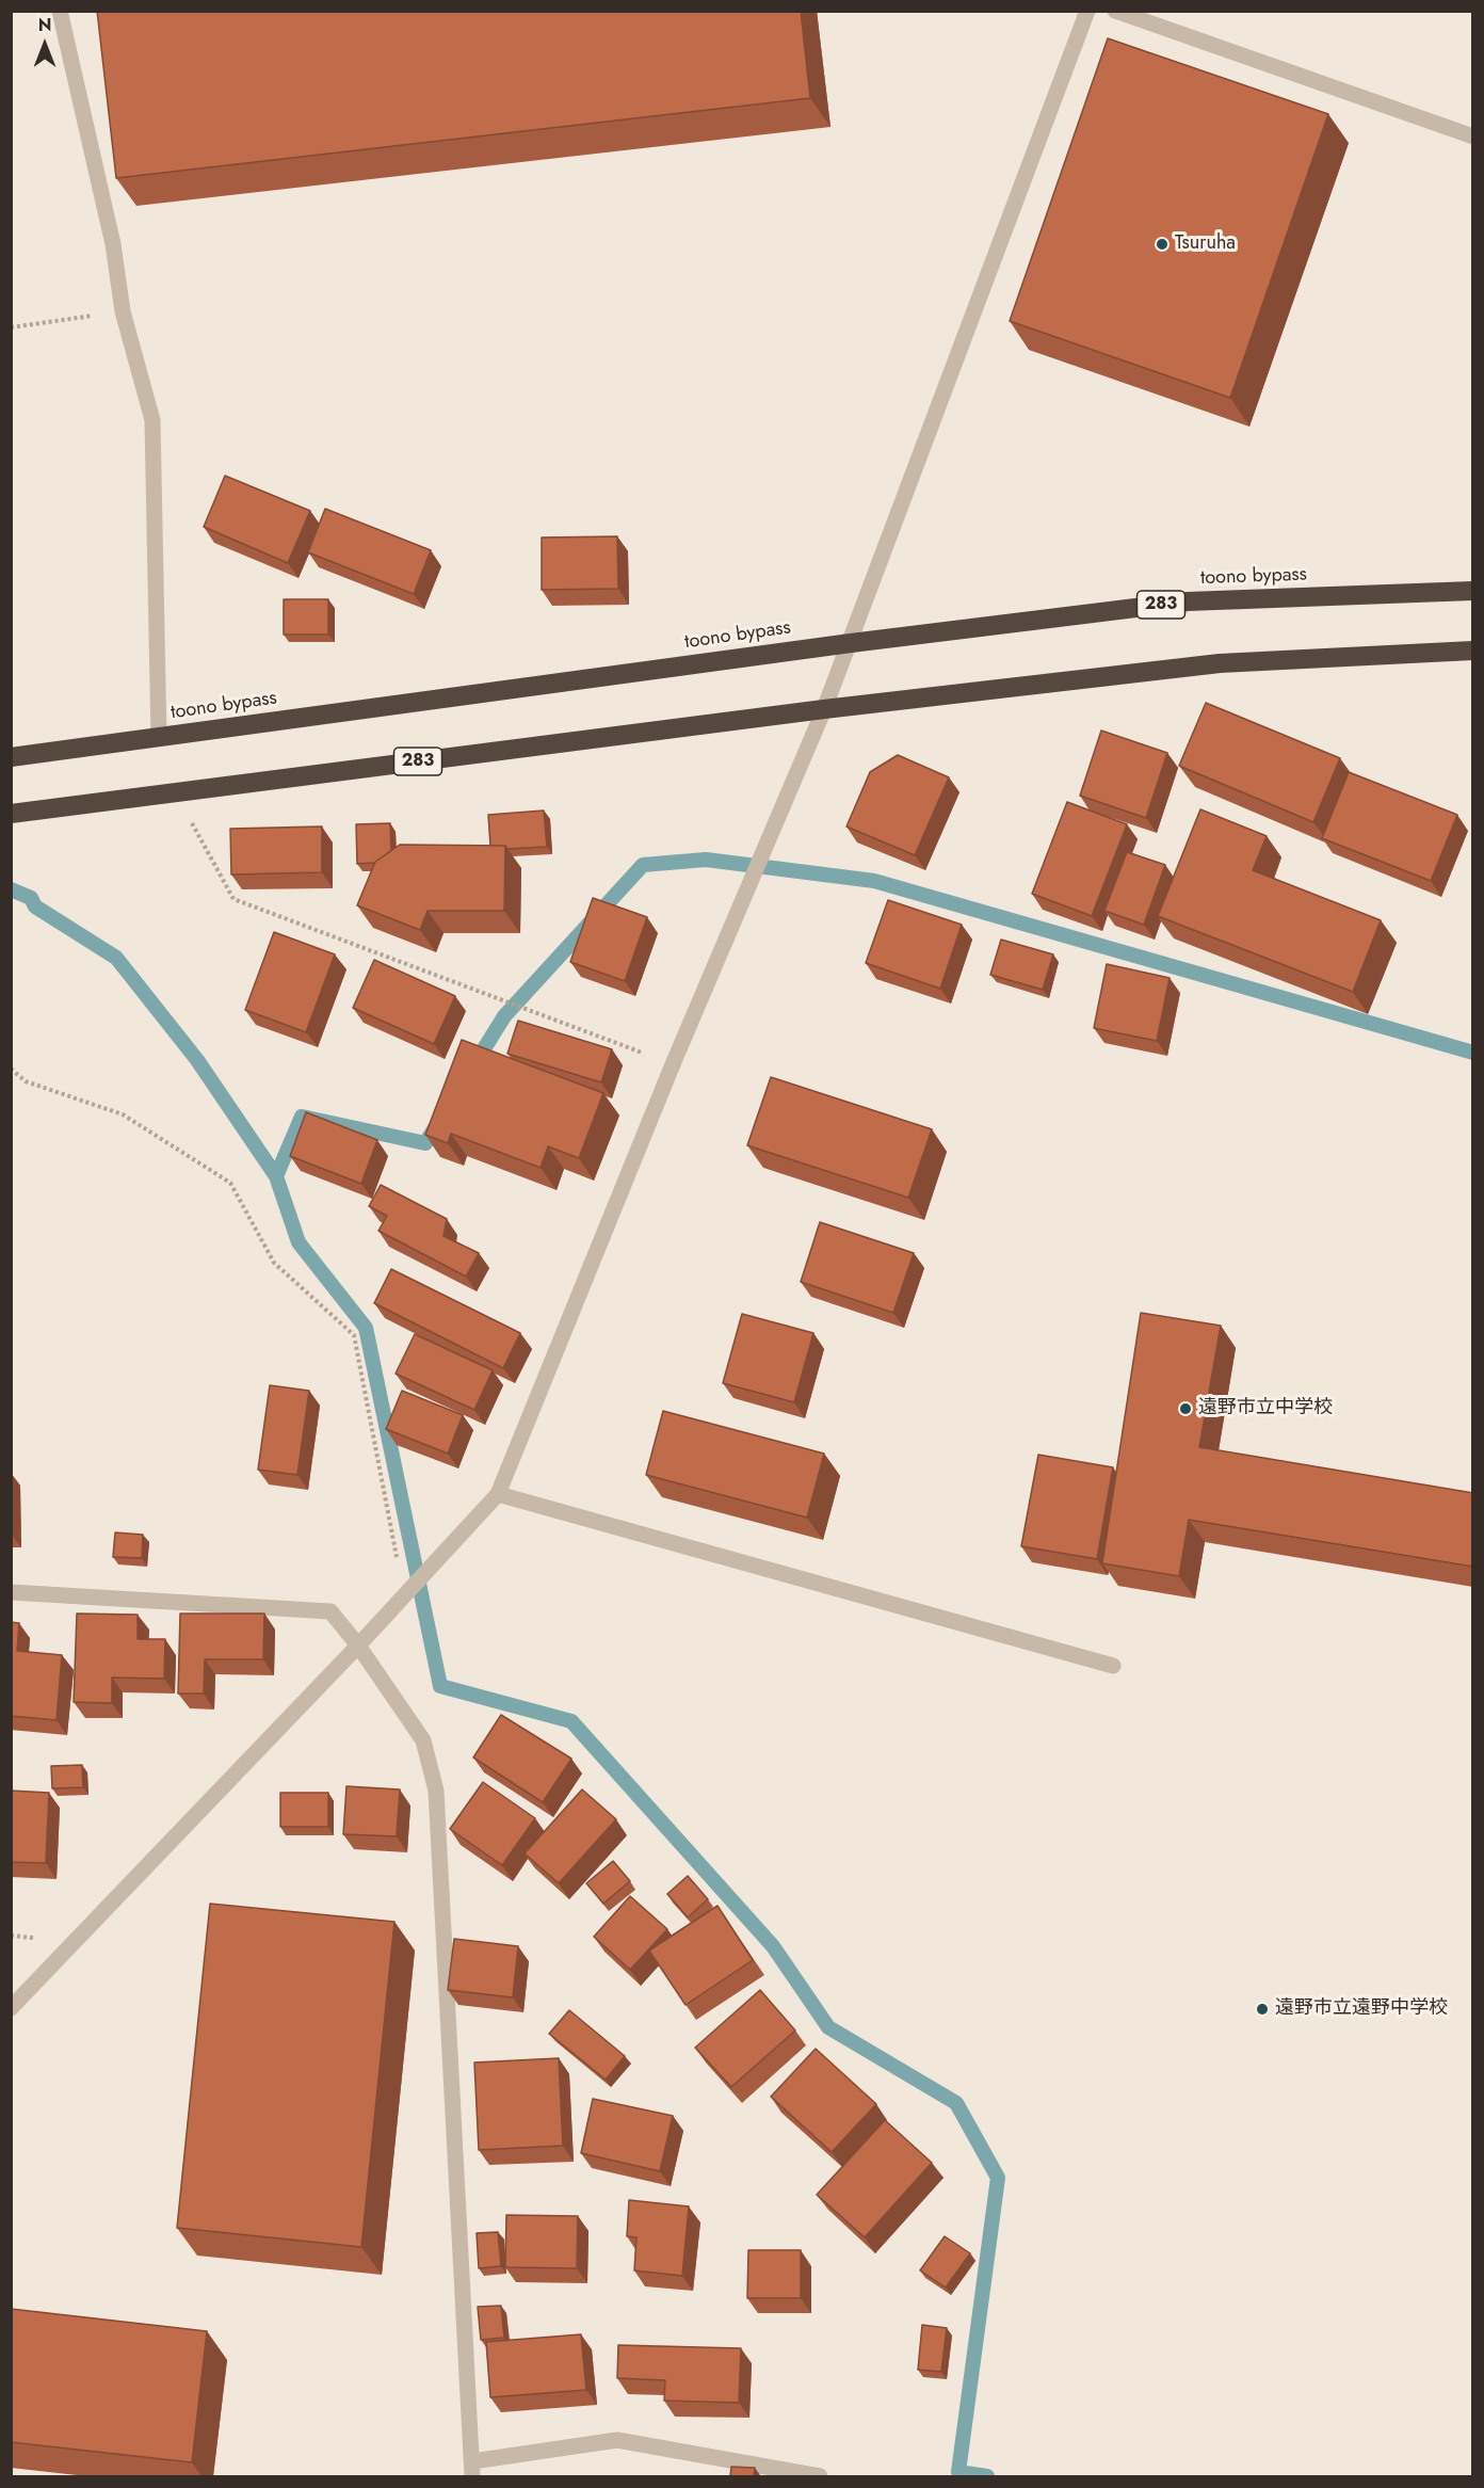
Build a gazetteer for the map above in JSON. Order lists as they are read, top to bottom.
{
  "streets": {
    "highway": ["toono bypass", "283"]
  },
  "places": ["Tsuruha", "遠野市立中学校", "遠野市立遠野中学校"],
  "north": "top"
}
